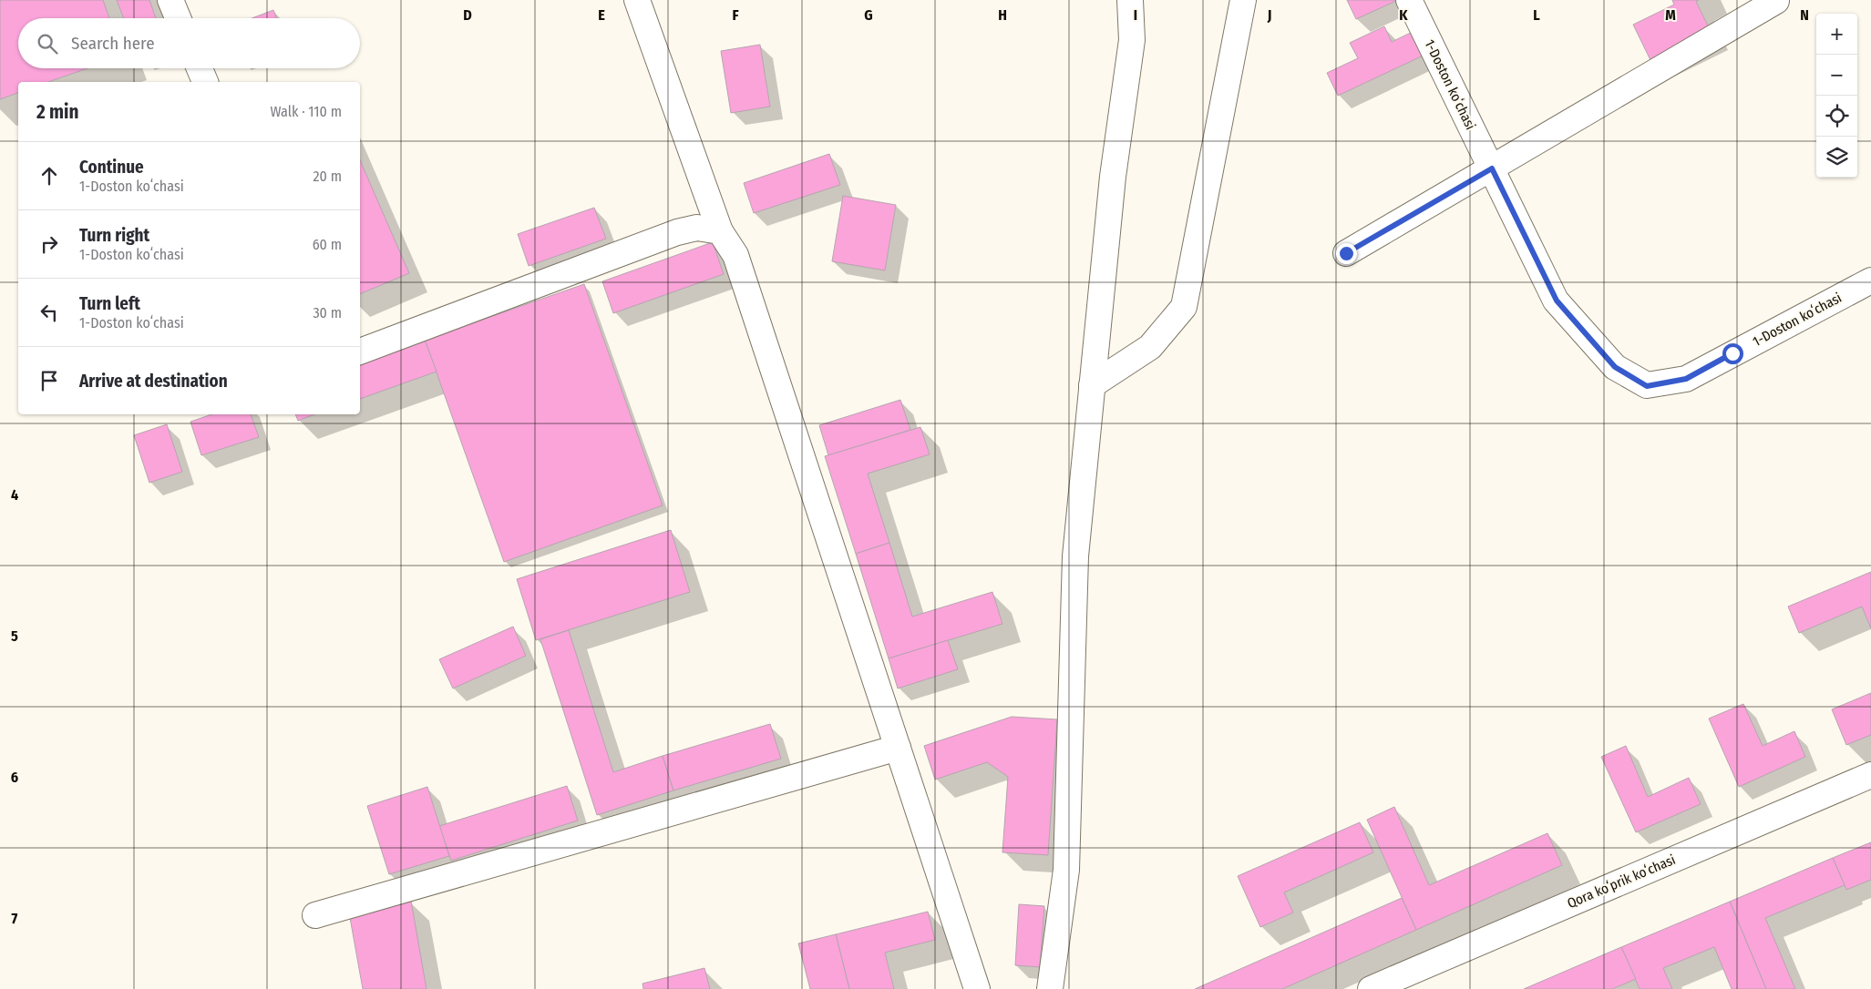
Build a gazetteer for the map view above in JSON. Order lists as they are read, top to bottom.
{
  "streets": {
    "street": ["1-Doston koʻchasi", "Qora koʻprik koʻchasi"]
  },
  "page": {
    "map_buttons": ["+", "−"],
    "search": "Search here",
    "heading": ["2 min", "Walk · 110 m"],
    "list": [
      ["Continue", "1-Doston koʻchasi", "20 m"],
      ["Turn right", "1-Doston koʻchasi", "60 m"],
      ["Turn left", "1-Doston koʻchasi", "30 m"],
      "Arrive at destination"
    ]
  },
  "grid": {
    "columns": [
      "D",
      "E",
      "F",
      "G",
      "H",
      "I",
      "J",
      "K",
      "L",
      "M",
      "N"
    ],
    "rows": [
      "4",
      "5",
      "6",
      "7"
    ]
  }
}
